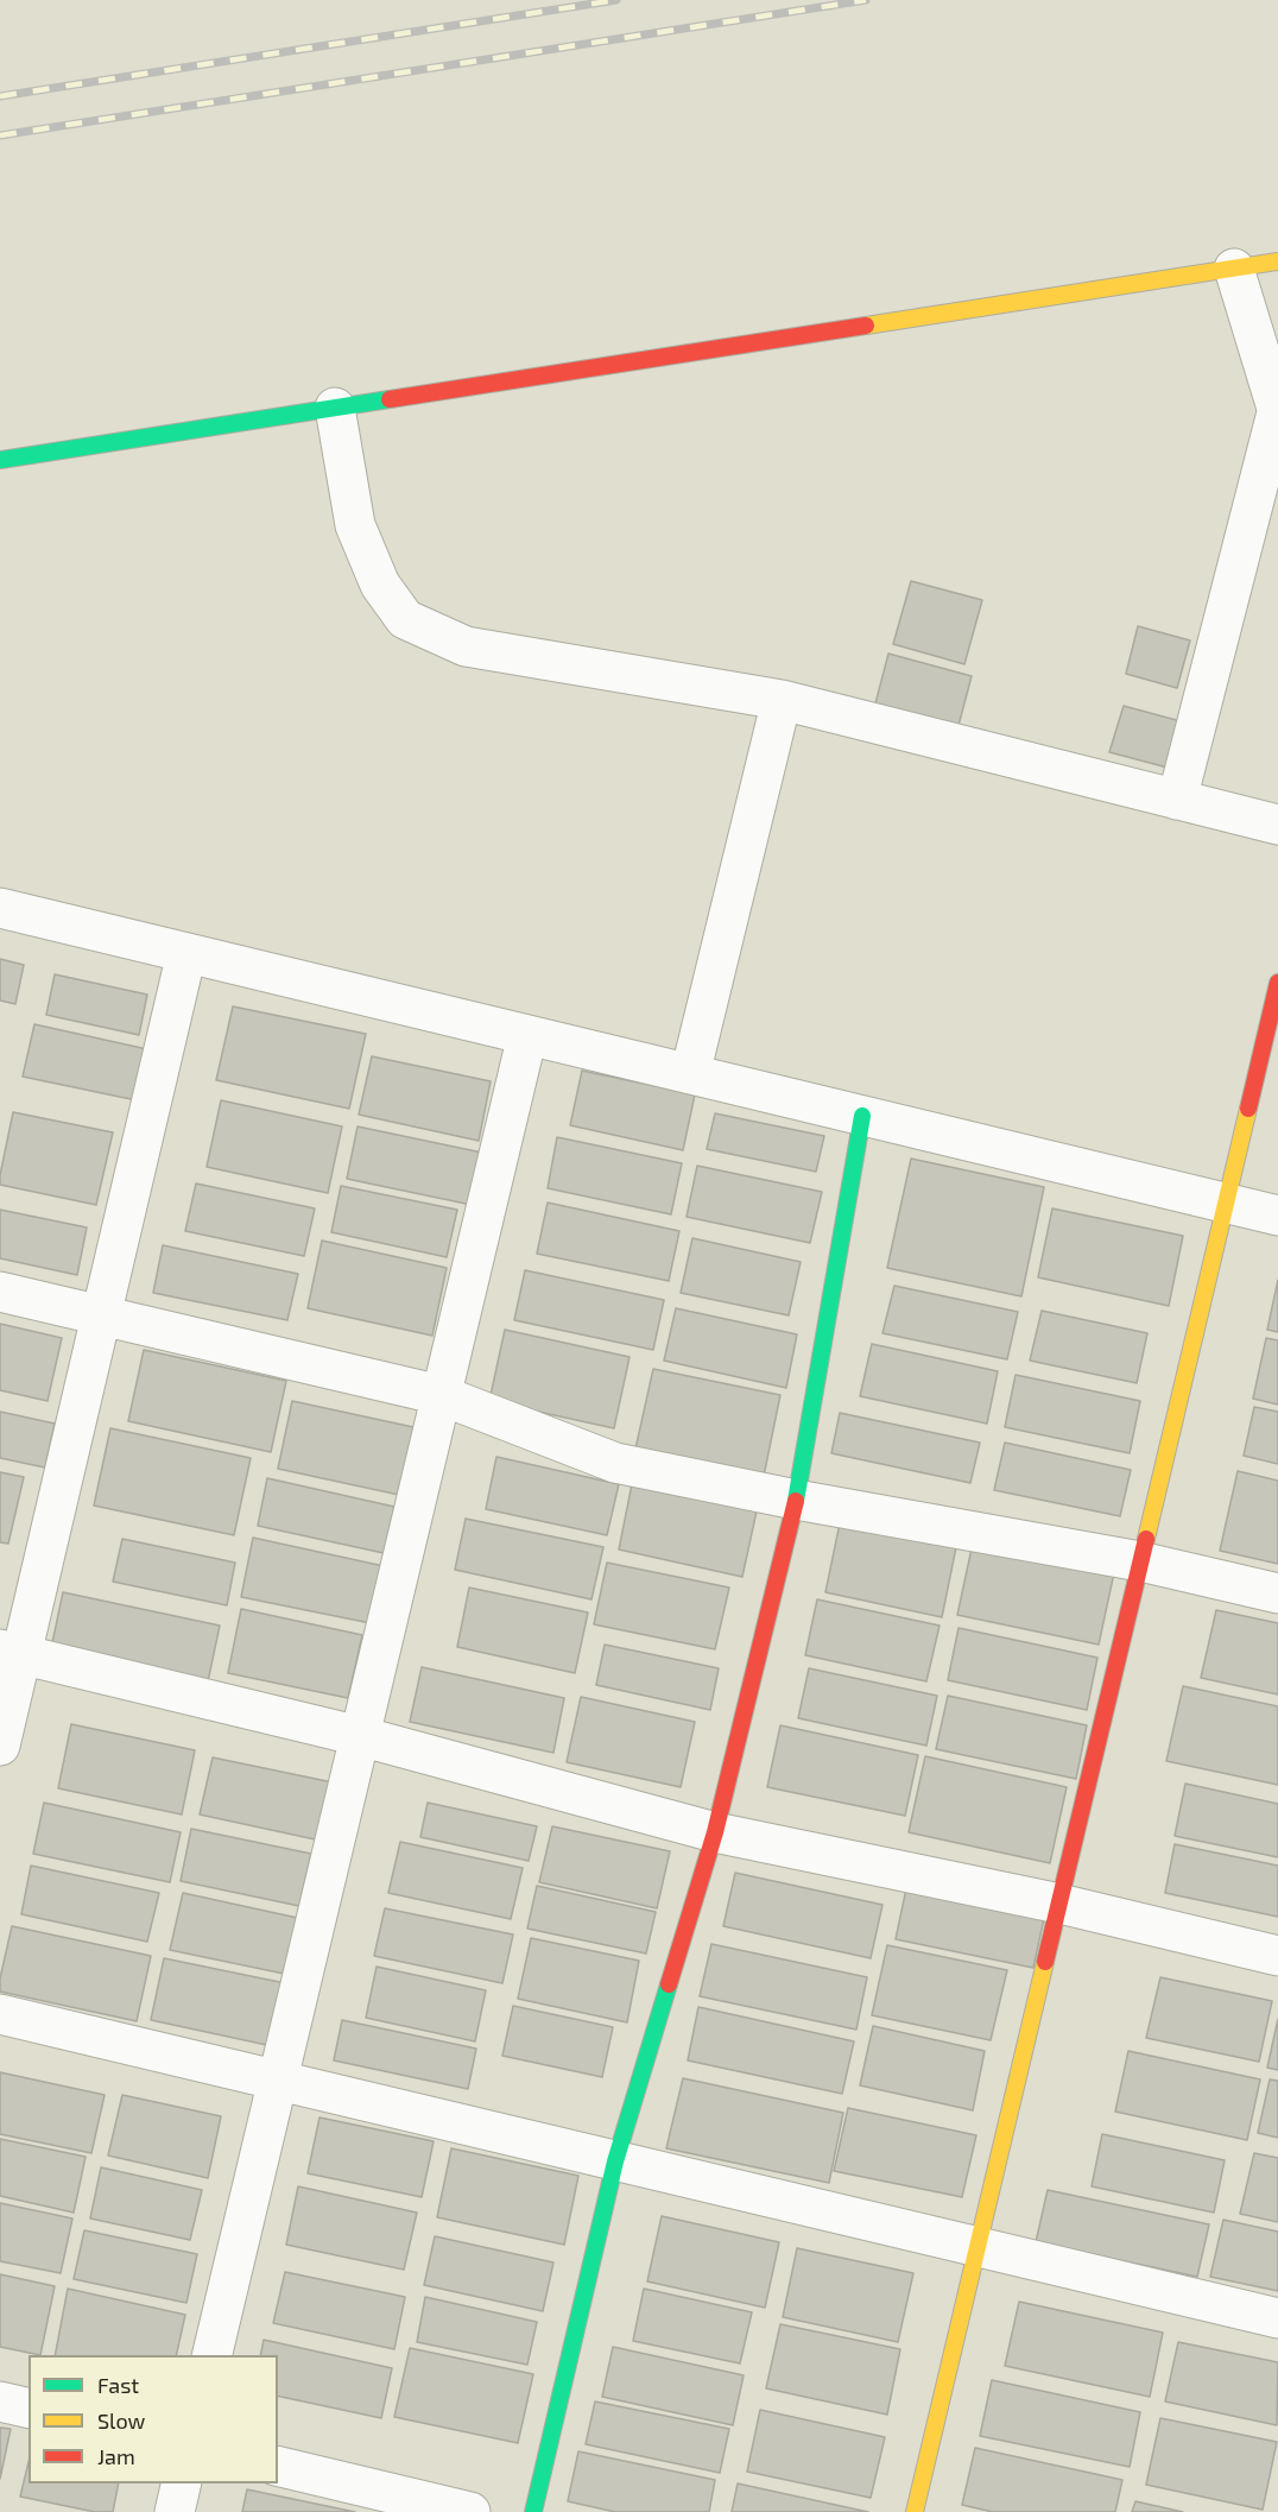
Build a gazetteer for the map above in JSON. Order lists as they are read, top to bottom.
{
  "legend": ["Fast", "Slow", "Jam"]
}
